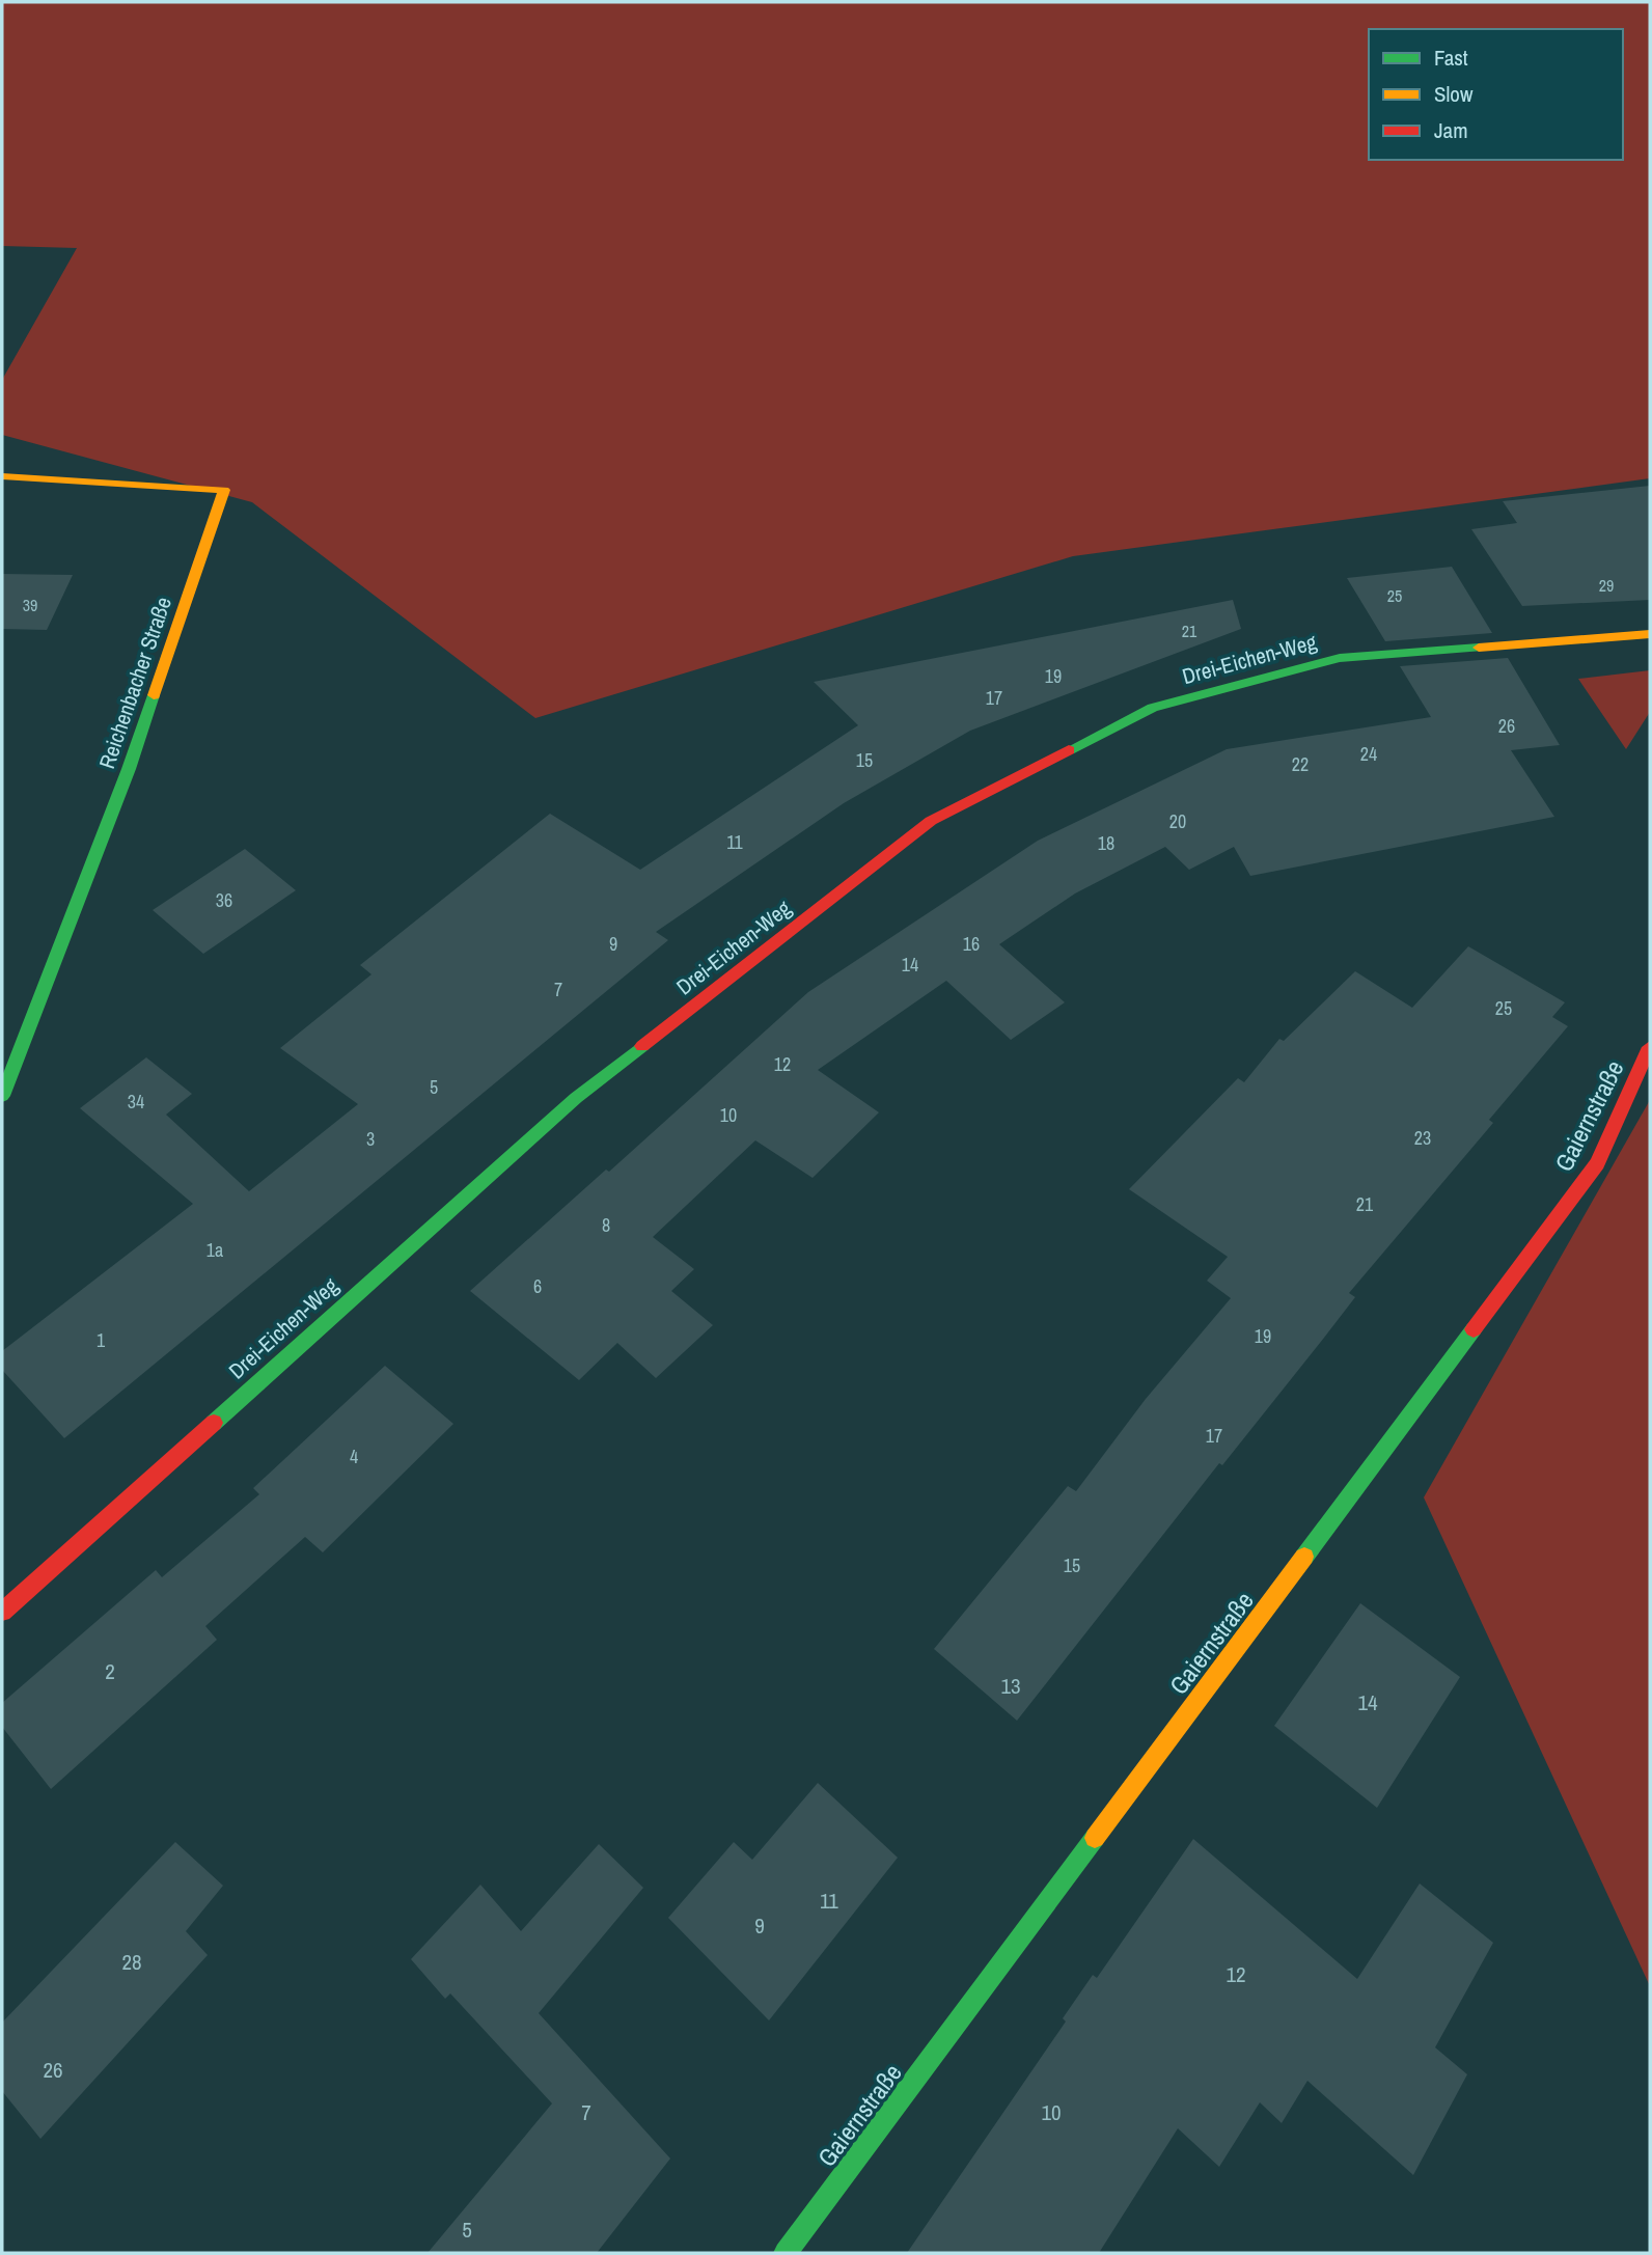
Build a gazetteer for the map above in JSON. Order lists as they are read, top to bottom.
{
  "streets": {
    "street": ["Drei-Eichen-Weg", "Reichenbacher Straße", "Gaiernstraße"]
  },
  "house_numbers": [
    "29",
    "25",
    "39",
    "21",
    "19",
    "17",
    "26",
    "24",
    "15",
    "22",
    "20",
    "11",
    "18",
    "36",
    "9",
    "16",
    "14",
    "7",
    "25",
    "12",
    "5",
    "34",
    "10",
    "23",
    "3",
    "21",
    "8",
    "1a",
    "6",
    "19",
    "1",
    "17",
    "4",
    "15",
    "2",
    "13",
    "14",
    "11",
    "9",
    "28",
    "12",
    "26",
    "7",
    "10",
    "5"
  ],
  "legend": ["Fast", "Slow", "Jam"]
}
